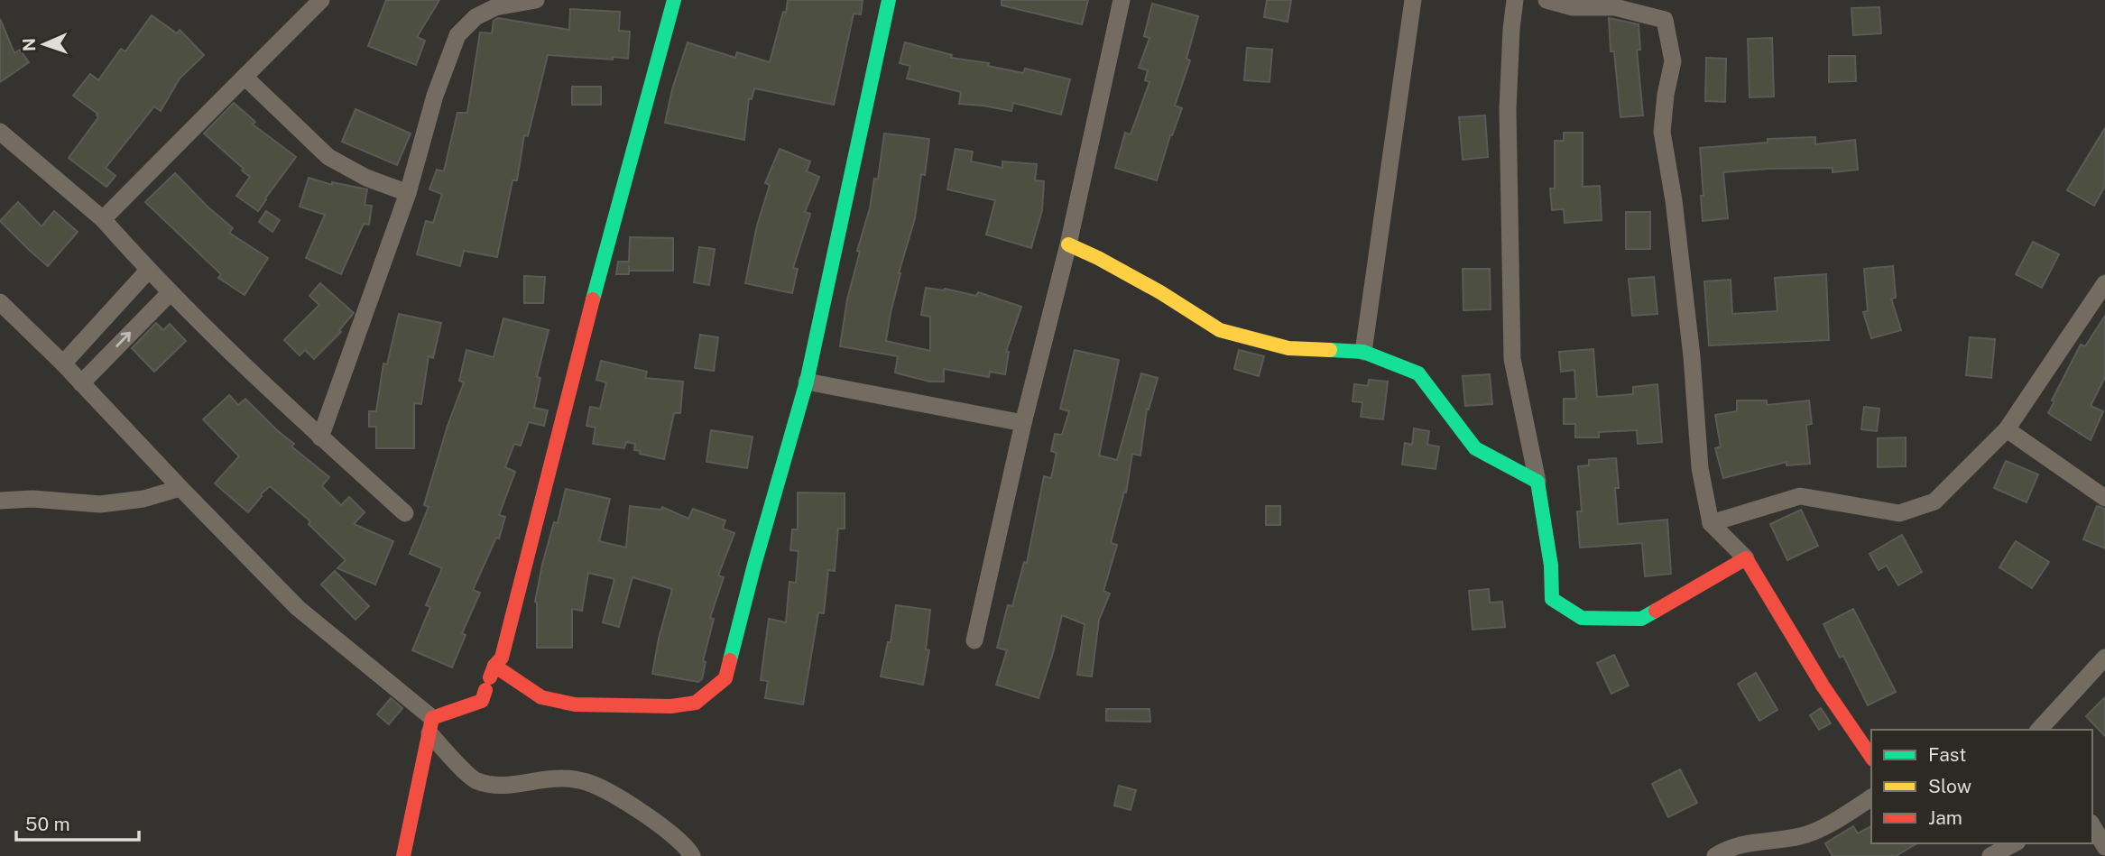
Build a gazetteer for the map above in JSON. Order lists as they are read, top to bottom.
{
  "legend": ["Fast", "Slow", "Jam"],
  "scale_bar": "50 m",
  "north": "left"
}
